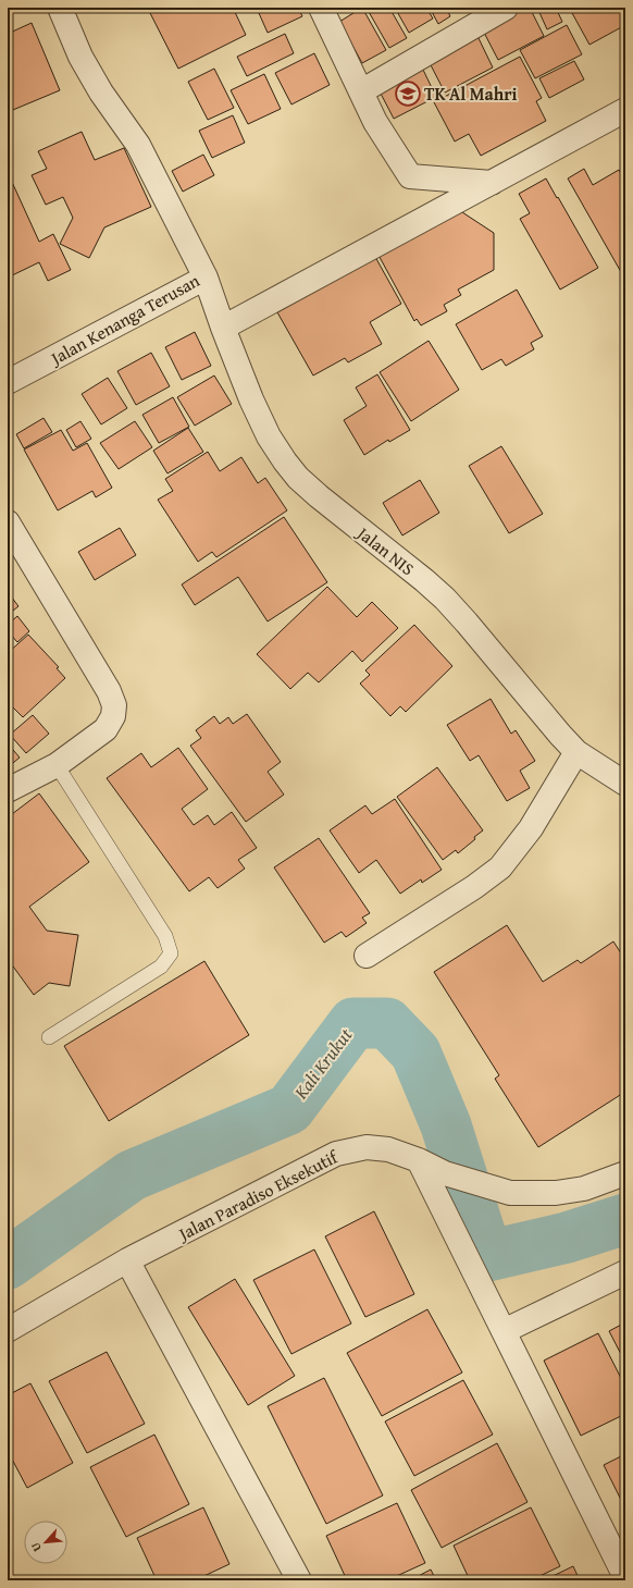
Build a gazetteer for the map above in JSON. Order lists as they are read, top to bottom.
{
  "streets": {
    "street": ["Jalan Kenanga Terusan", "Jalan NIS", "Jalan Paradiso Eksekutif"]
  },
  "crossings": [
    ["Jalan Kenanga Terusan", "Jalan NIS"]
  ],
  "water": ["Kali Krukut"],
  "places": {
    "school or university": ["TK Al Mahri"]
  },
  "north": "bottom left"
}
